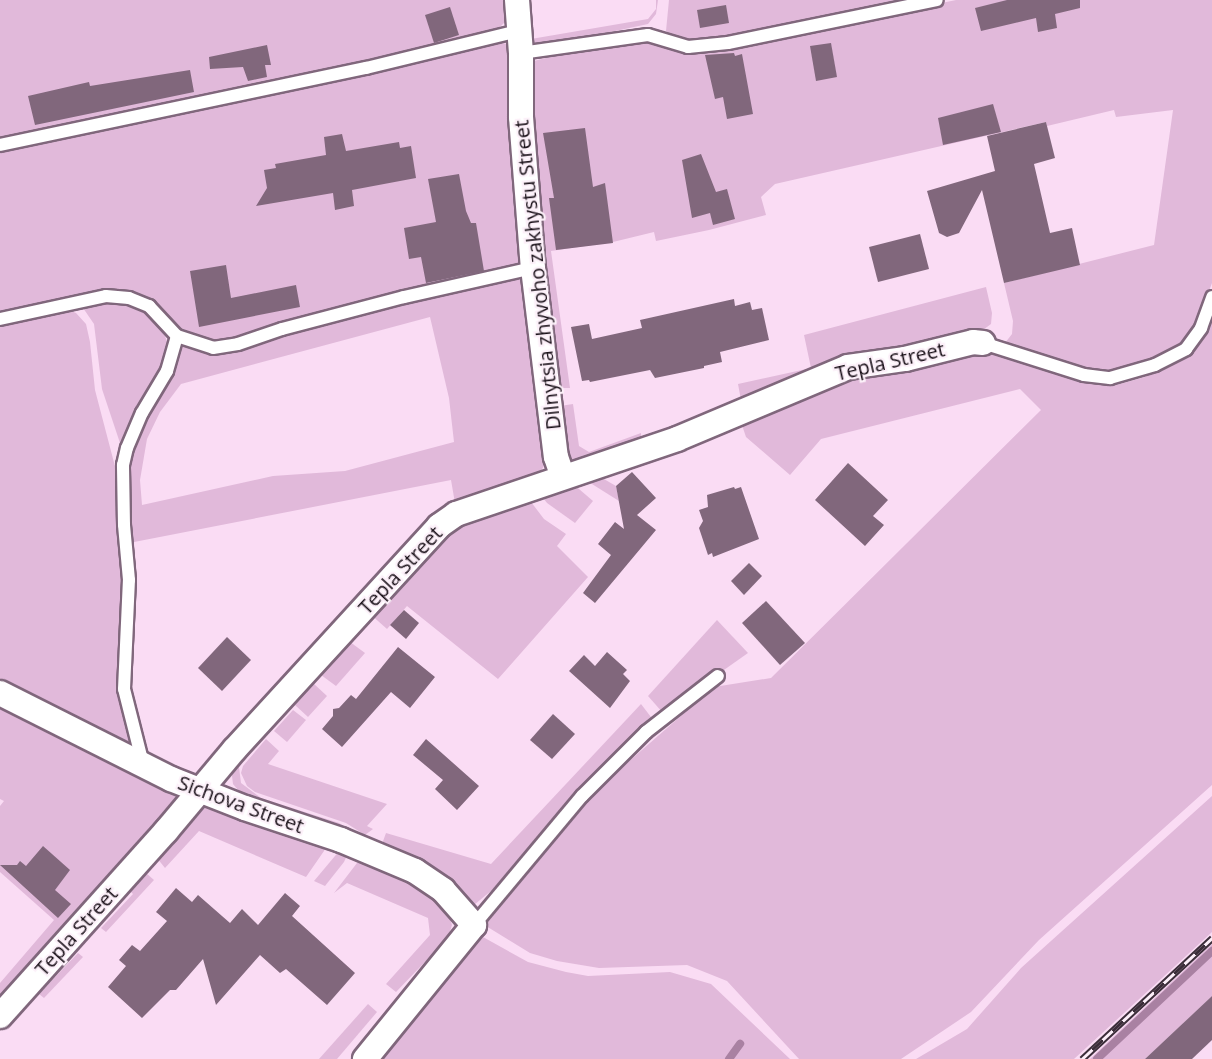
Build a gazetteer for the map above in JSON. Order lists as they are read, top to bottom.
{
  "streets": {
    "street": ["Dilnytsia zhyvoho zakhystu Street", "Tepla Street", "Sichova Street"]
  },
  "crossings": [
    ["Dilnytsia zhyvoho zakhystu Street", "Tepla Street"],
    ["Tepla Street", "Sichova Street"]
  ]
}
